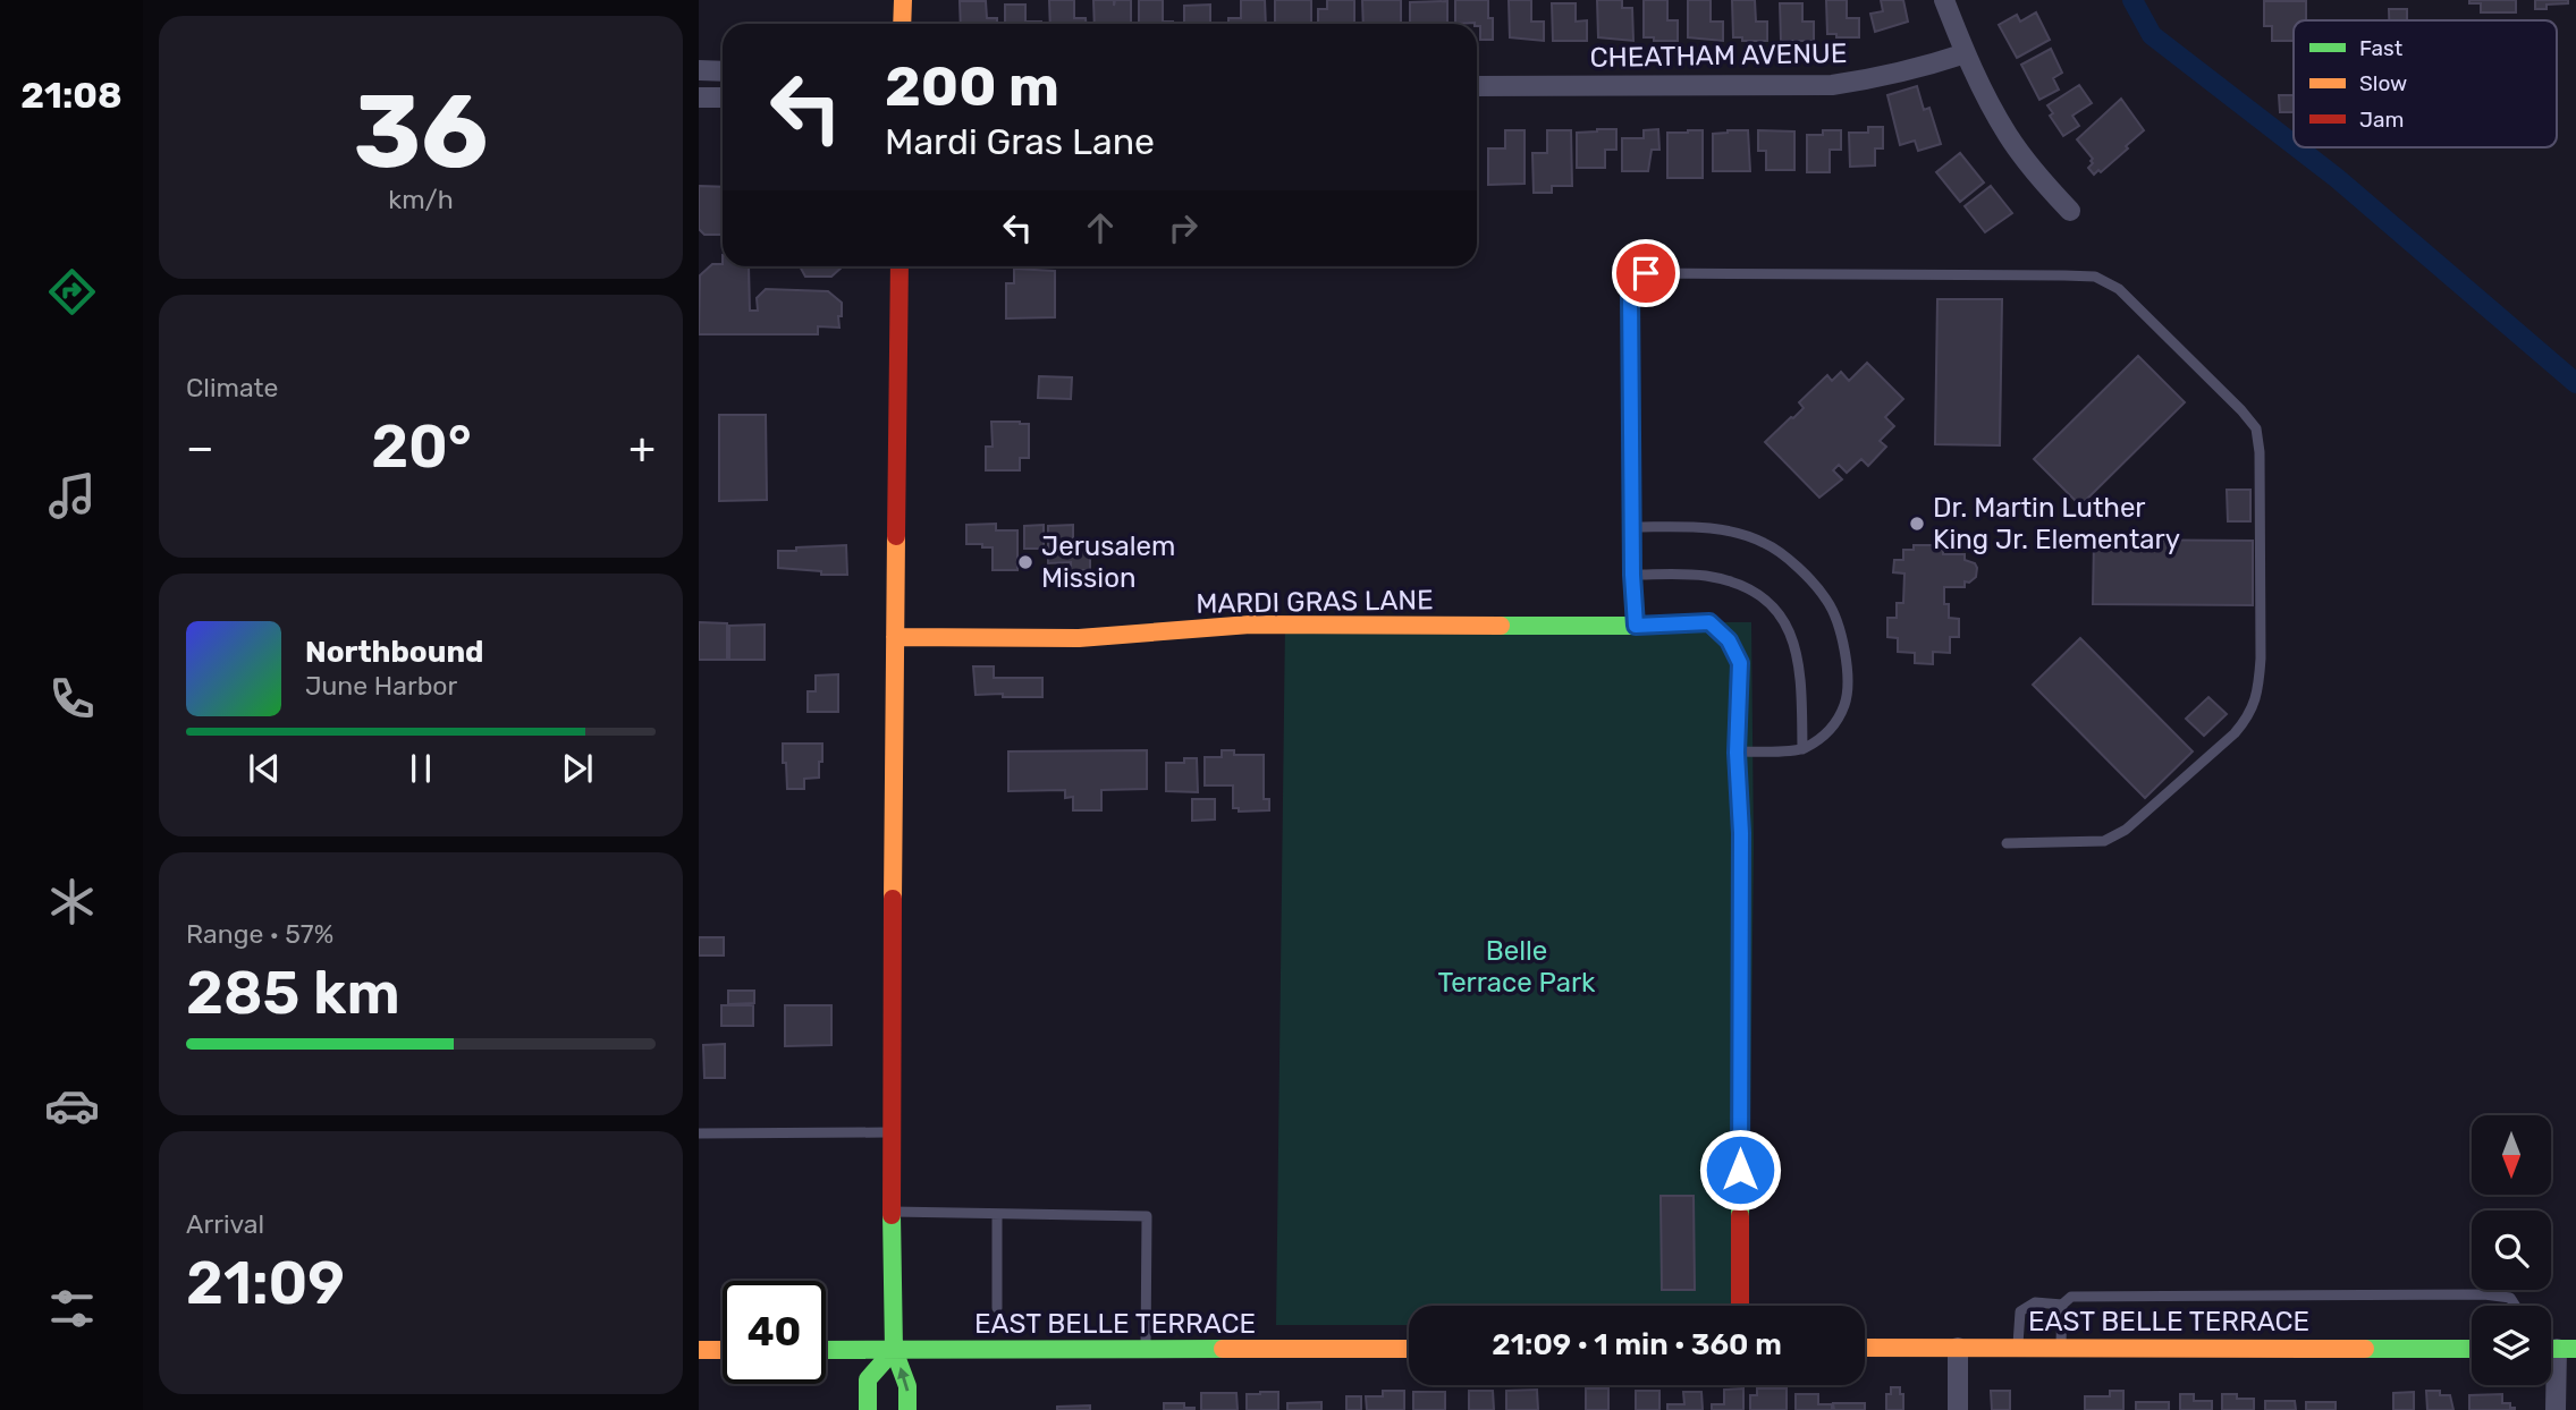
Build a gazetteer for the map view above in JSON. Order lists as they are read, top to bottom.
{
  "streets": {
    "street": ["CHEATHAM AVENUE", "MARDI GRAS LANE", "EAST BELLE TERRACE"]
  },
  "parks": ["Belle Terrace Park"],
  "places": ["Dr. Martin Luther King Jr. Elementary", "Jerusalem Mission"],
  "legend": ["Fast", "Slow", "Jam"],
  "north": "bottom",
  "page": {
    "tabs": "21:08",
    "tile": [
      ["36", "km/h"],
      "Climate",
      ["Range · 57%", "285 km"],
      ["Arrival", "21:09"]
    ],
    "turn": ["200 m", "Mardi Gras Lane"],
    "heat": ["−", "20°", "+"],
    "song": ["Northbound", "June Harbor"],
    "limit": "40",
    "trip": "21:09 · 1 min · 360 m"
  }
}
